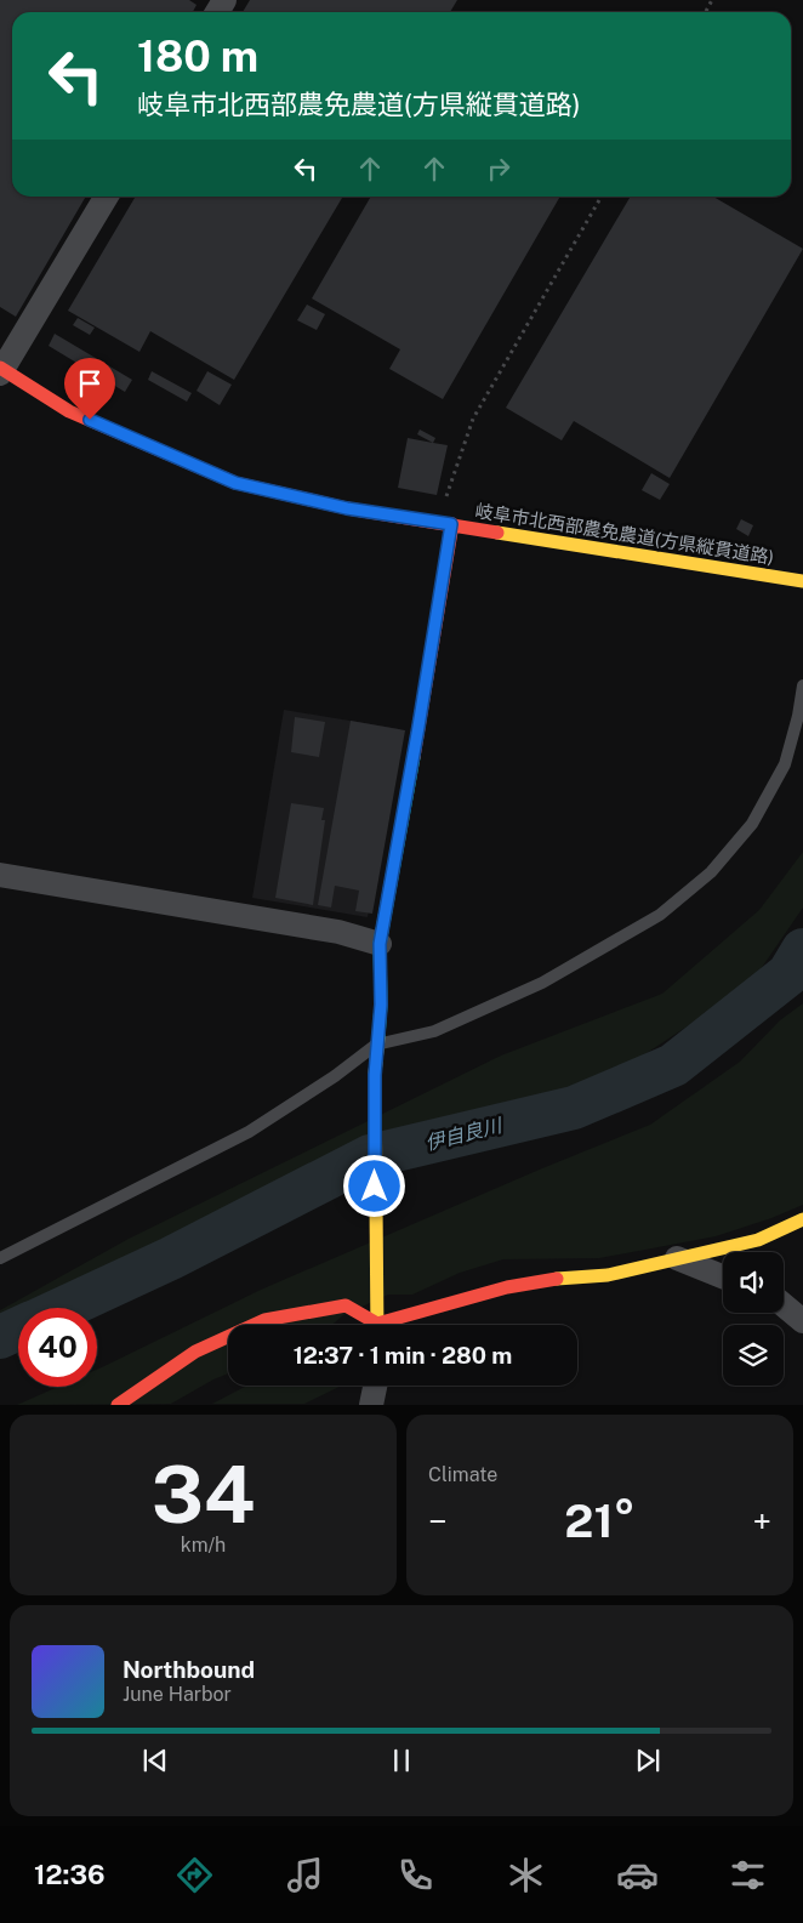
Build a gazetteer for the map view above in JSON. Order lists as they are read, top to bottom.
{
  "streets": {
    "street": ["岐阜市北西部農免農道(方県縦貫道路)"]
  },
  "water": ["伊自良川"],
  "page": {
    "turn": ["180 m", "岐阜市北西部農免農道(方県縦貫道路)"],
    "limit": "40",
    "trip": "12:37 · 1 min · 280 m",
    "tile": [
      ["34", "km/h"],
      "Climate"
    ],
    "heat": ["−", "21°", "+"],
    "song": ["Northbound", "June Harbor"],
    "tabs": "12:36"
  }
}
